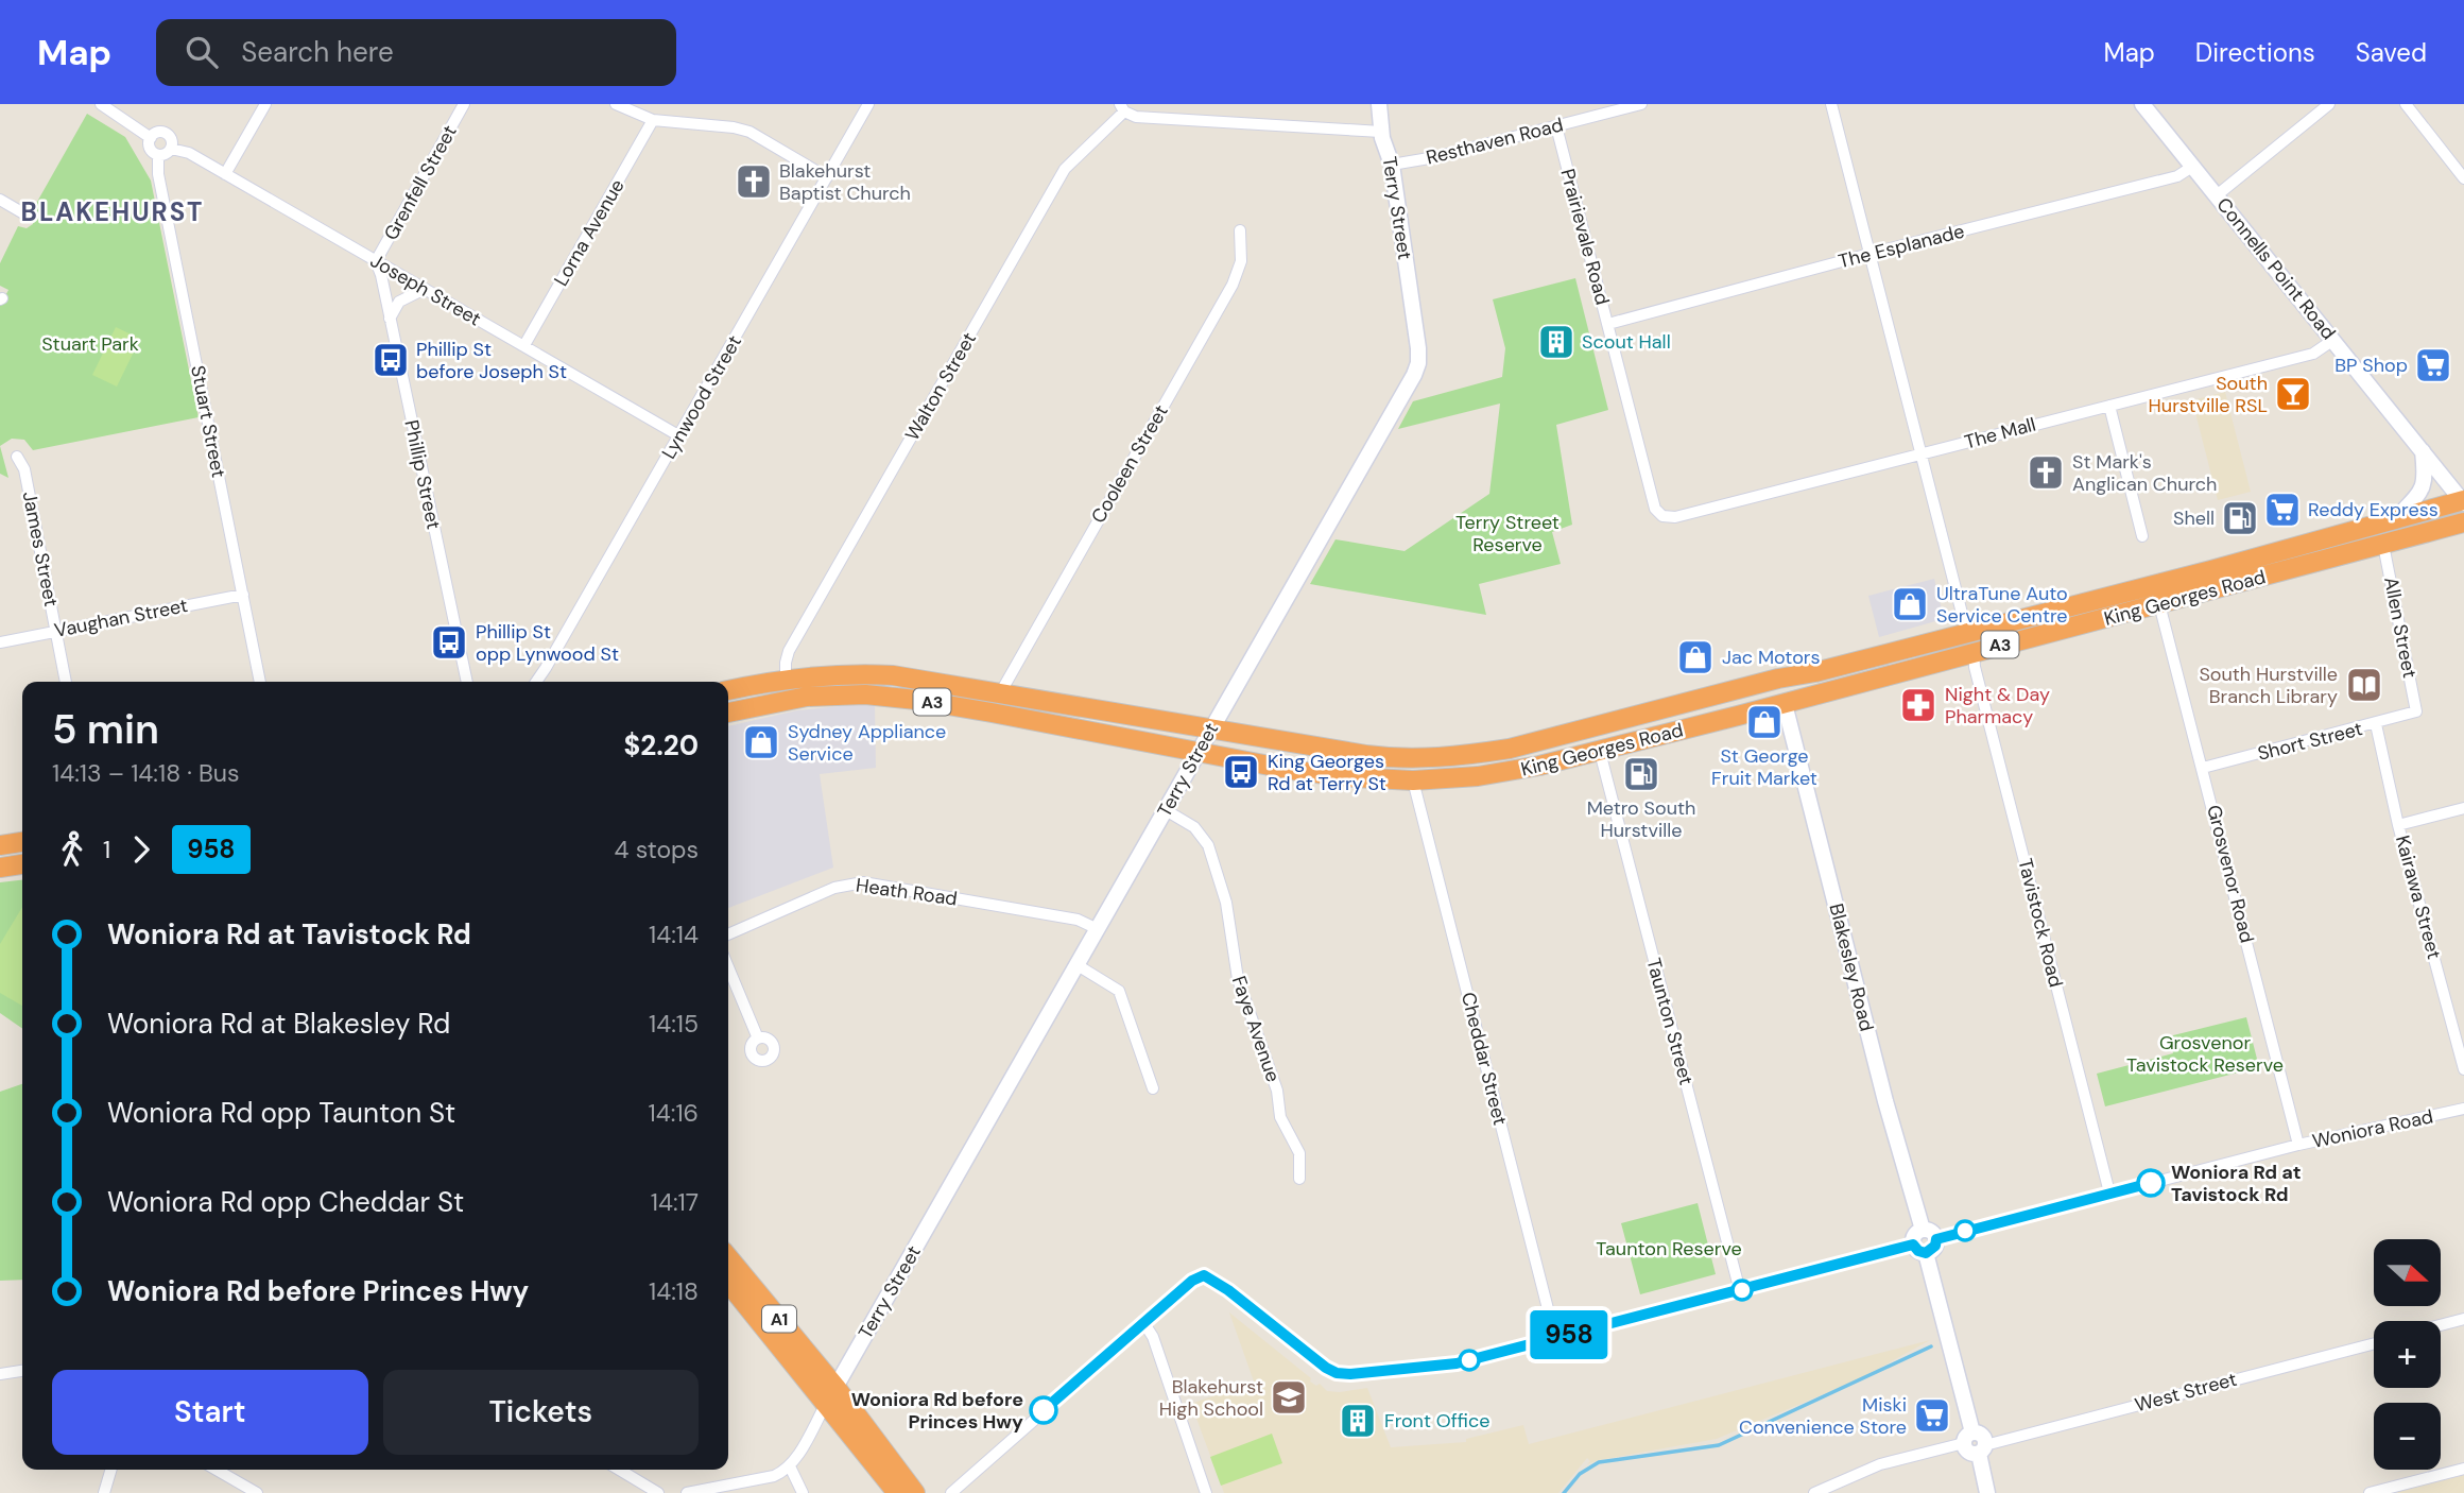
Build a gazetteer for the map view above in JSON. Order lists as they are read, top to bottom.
{
  "streets": {
    "highway": ["King Georges Road", "A3", "A1"],
    "street": [
      "Resthaven Road",
      "Grenfell Street",
      "Terry Street",
      "Lorna Avenue",
      "Prairievale Road",
      "The Esplanade",
      "Connells Point Road",
      "Joseph Street",
      "Walton Street",
      "Lynwood Street",
      "Stuart Street",
      "The Mall",
      "Cooleen Street",
      "Phillip Street",
      "James Street",
      "Vaughan Street",
      "Allen Street",
      "Short Street",
      "Grosvenor Road",
      "Heath Road",
      "Kairawa Street",
      "Tavistock Road",
      "Blakesley Road",
      "Taunton Street",
      "Faye Avenue",
      "Cheddar Street",
      "Woniora Road",
      "West Street"
    ]
  },
  "crossings": [
    ["Resthaven Road", "Terry Street"],
    ["Resthaven Road", "Prairievale Road"],
    ["Grenfell Street", "Joseph Street"],
    ["Grenfell Street", "Phillip Street"],
    ["Terry Street", "King Georges Road"],
    ["Terry Street", "Heath Road"],
    ["Terry Street", "Faye Avenue"],
    ["Terry Street", "A1"],
    ["Lorna Avenue", "Joseph Street"],
    ["Prairievale Road", "The Esplanade"],
    ["Prairievale Road", "The Mall"],
    ["The Esplanade", "Connells Point Road"],
    ["The Esplanade", "Tavistock Road"],
    ["Connells Point Road", "The Mall"],
    ["Connells Point Road", "King Georges Road"],
    ["Joseph Street", "Lynwood Street"],
    ["Joseph Street", "Stuart Street"],
    ["Joseph Street", "Phillip Street"],
    ["Walton Street", "King Georges Road"],
    ["Stuart Street", "Vaughan Street"],
    ["The Mall", "Tavistock Road"],
    ["Cooleen Street", "King Georges Road"],
    ["James Street", "Vaughan Street"],
    ["King Georges Road", "Allen Street"],
    ["King Georges Road", "Grosvenor Road"],
    ["King Georges Road", "Tavistock Road"],
    ["King Georges Road", "Blakesley Road"],
    ["King Georges Road", "Taunton Street"],
    ["King Georges Road", "Cheddar Street"],
    ["Allen Street", "Short Street"],
    ["Short Street", "Grosvenor Road"],
    ["Short Street", "Kairawa Street"],
    ["Grosvenor Road", "Woniora Road"],
    ["Tavistock Road", "Woniora Road"],
    ["Blakesley Road", "Woniora Road"]
  ],
  "districts": ["BLAKEHURST"],
  "parks": [
    "Stuart Park",
    "Terry Street Reserve",
    "Grosvenor Tavistock Reserve",
    "Taunton Reserve"
  ],
  "places": {
    "church": ["Blakehurst Baptist Church", "St Mark's Anglican Church"],
    "building": ["Scout Hall", "Front Office"],
    "bus stop": ["Phillip St before Joseph St", "Phillip St opp Lynwood St", "King Georges Rd at Terry St"],
    "supermarket": ["BP Shop", "Reddy Express", "Miski Convenience Store"],
    "bar": ["South Hurstville RSL"],
    "fuel station": ["Shell", "Metro South Hurstville"],
    "shop": [
      "UltraTune Auto Service Centre",
      "Jac Motors",
      "St George Fruit Market",
      "Sydney Appliance Service"
    ],
    "library": ["South Hurstville Branch Library"],
    "pharmacy": ["Night & Day Pharmacy"],
    "other": ["Woniora Rd at Tavistock Rd", "Woniora Rd before Princes Hwy"],
    "school or university": ["Blakehurst High School"]
  },
  "lines": ["bus line 958"],
  "north": "right",
  "page": {
    "header": "Map",
    "search": "Search here",
    "nav": ["Map", "Directions", "Saved"],
    "on_map": "958",
    "heading": ["5 min", "14:13 – 14:18 · Bus", "$2.20"],
    "legs": ["1", "958", "4 stops"],
    "list": [
      {
        "name": "Woniora Rd at Tavistock Rd",
        "value": "14:14"
      },
      {
        "name": "Woniora Rd at Blakesley Rd",
        "value": "14:15"
      },
      {
        "name": "Woniora Rd opp Taunton St",
        "value": "14:16"
      },
      {
        "name": "Woniora Rd opp Cheddar St",
        "value": "14:17"
      },
      {
        "name": "Woniora Rd before Princes Hwy",
        "value": "14:18"
      }
    ],
    "map_buttons": ["+", "−"],
    "buttons": ["Start", "Tickets"]
  }
}
